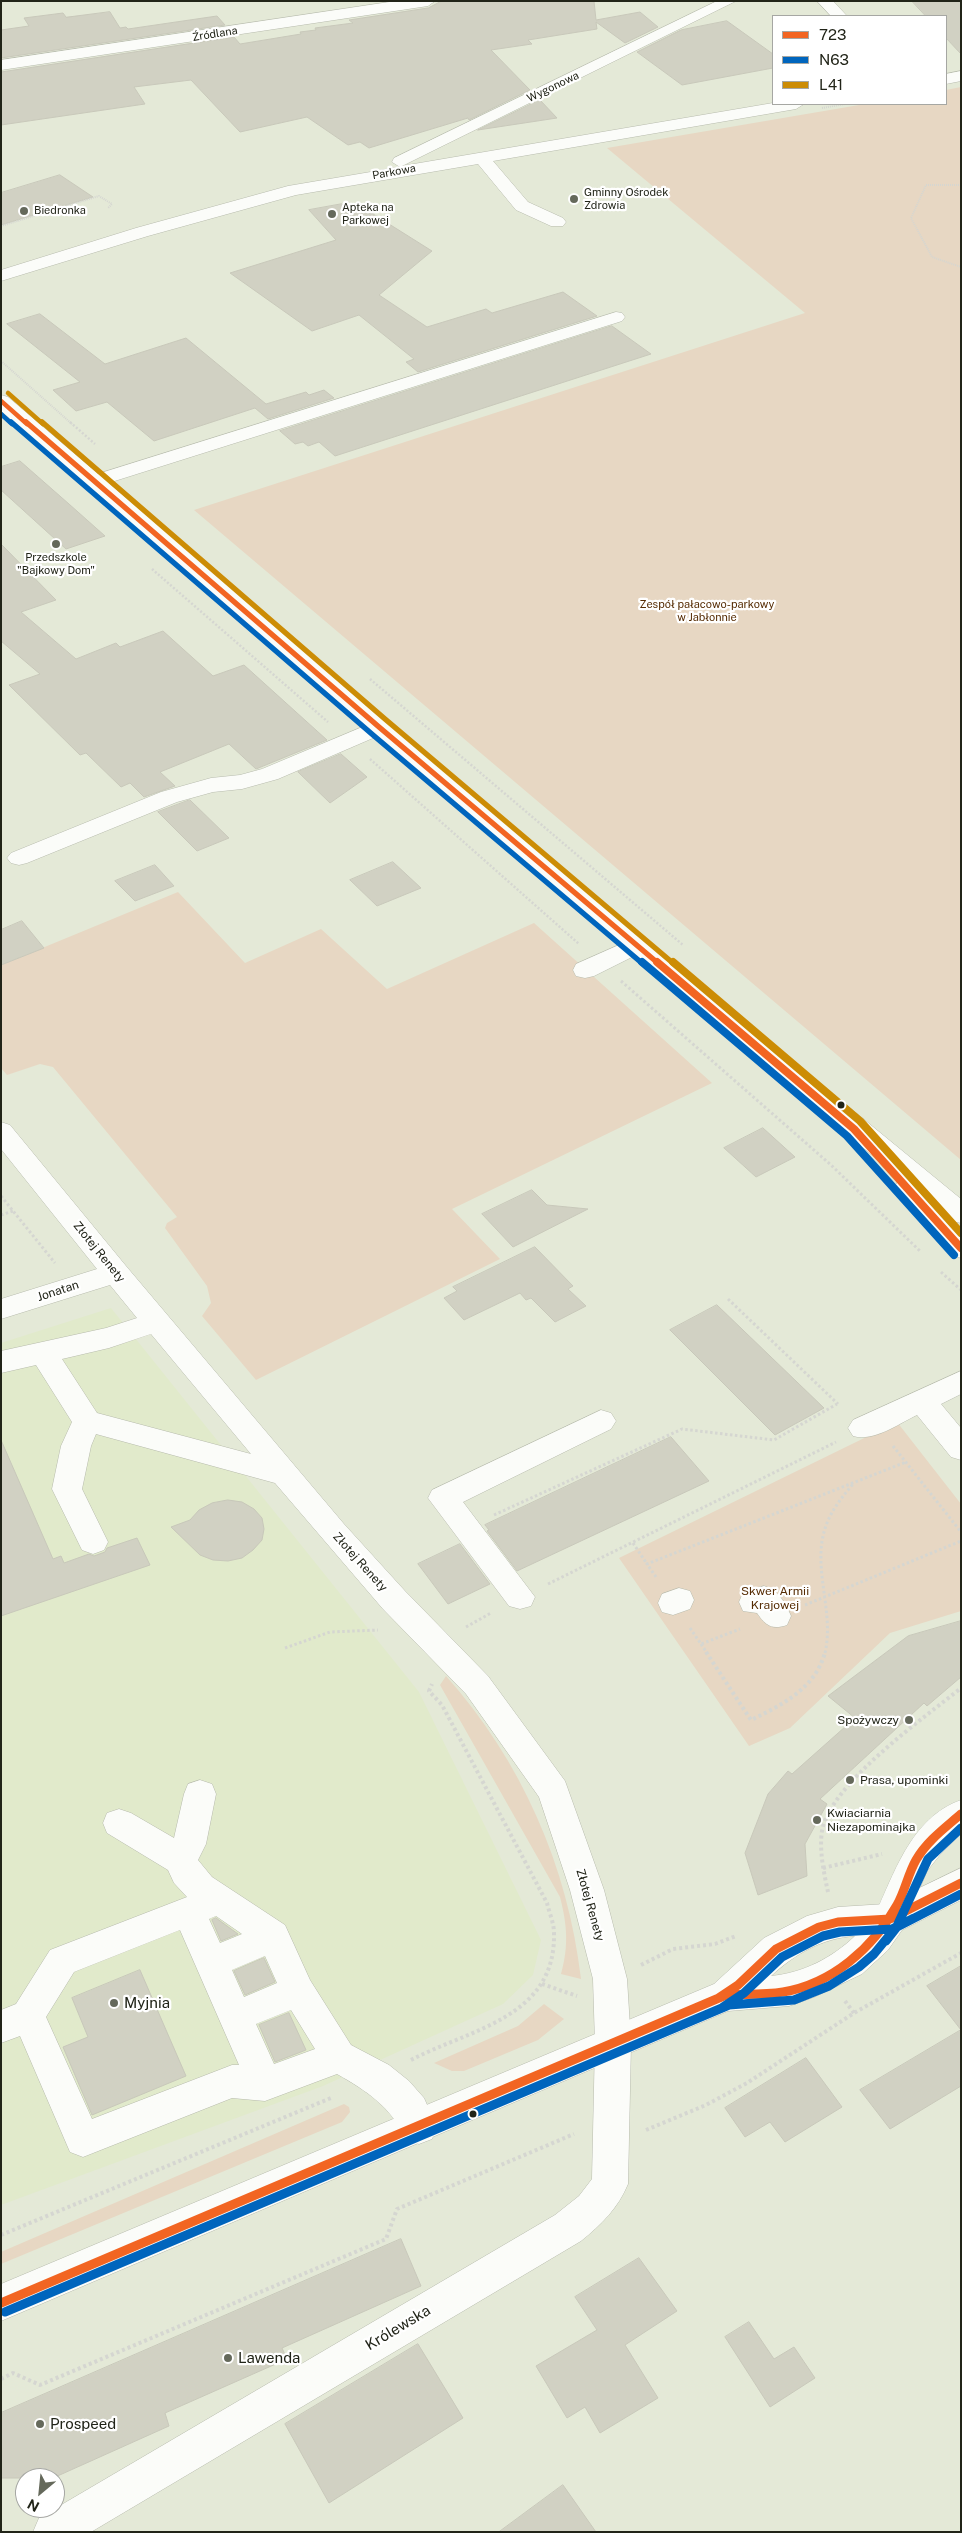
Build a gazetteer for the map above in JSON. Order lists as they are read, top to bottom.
{
  "streets": {
    "street": [
      "Źródlana",
      "Wygonowa",
      "Parkowa",
      "Złotej Renety",
      "Jonatan",
      "Królewska"
    ]
  },
  "crossings": [
    ["Wygonowa", "Parkowa"],
    ["Złotej Renety", "Jonatan"],
    ["Złotej Renety", "Królewska"]
  ],
  "parks": ["Zespół pałacowo-parkowy w Jabłonnie", "Skwer Armii Krajowej"],
  "places": [
    "Gminny Ośrodek Zdrowia",
    "Biedronka",
    "Apteka na Parkowej",
    "Przedszkole \"Bajkowy Dom\"",
    "Spożywczy",
    "Prasa, upominki",
    "Kwiaciarnia Niezapominajka",
    "Myjnia",
    "Lawenda",
    "Prospeed"
  ],
  "lines": ["transit line L41", "transit line 723", "transit line N63"],
  "legend": ["723", "N63", "L41"],
  "north": "bottom left"
}
